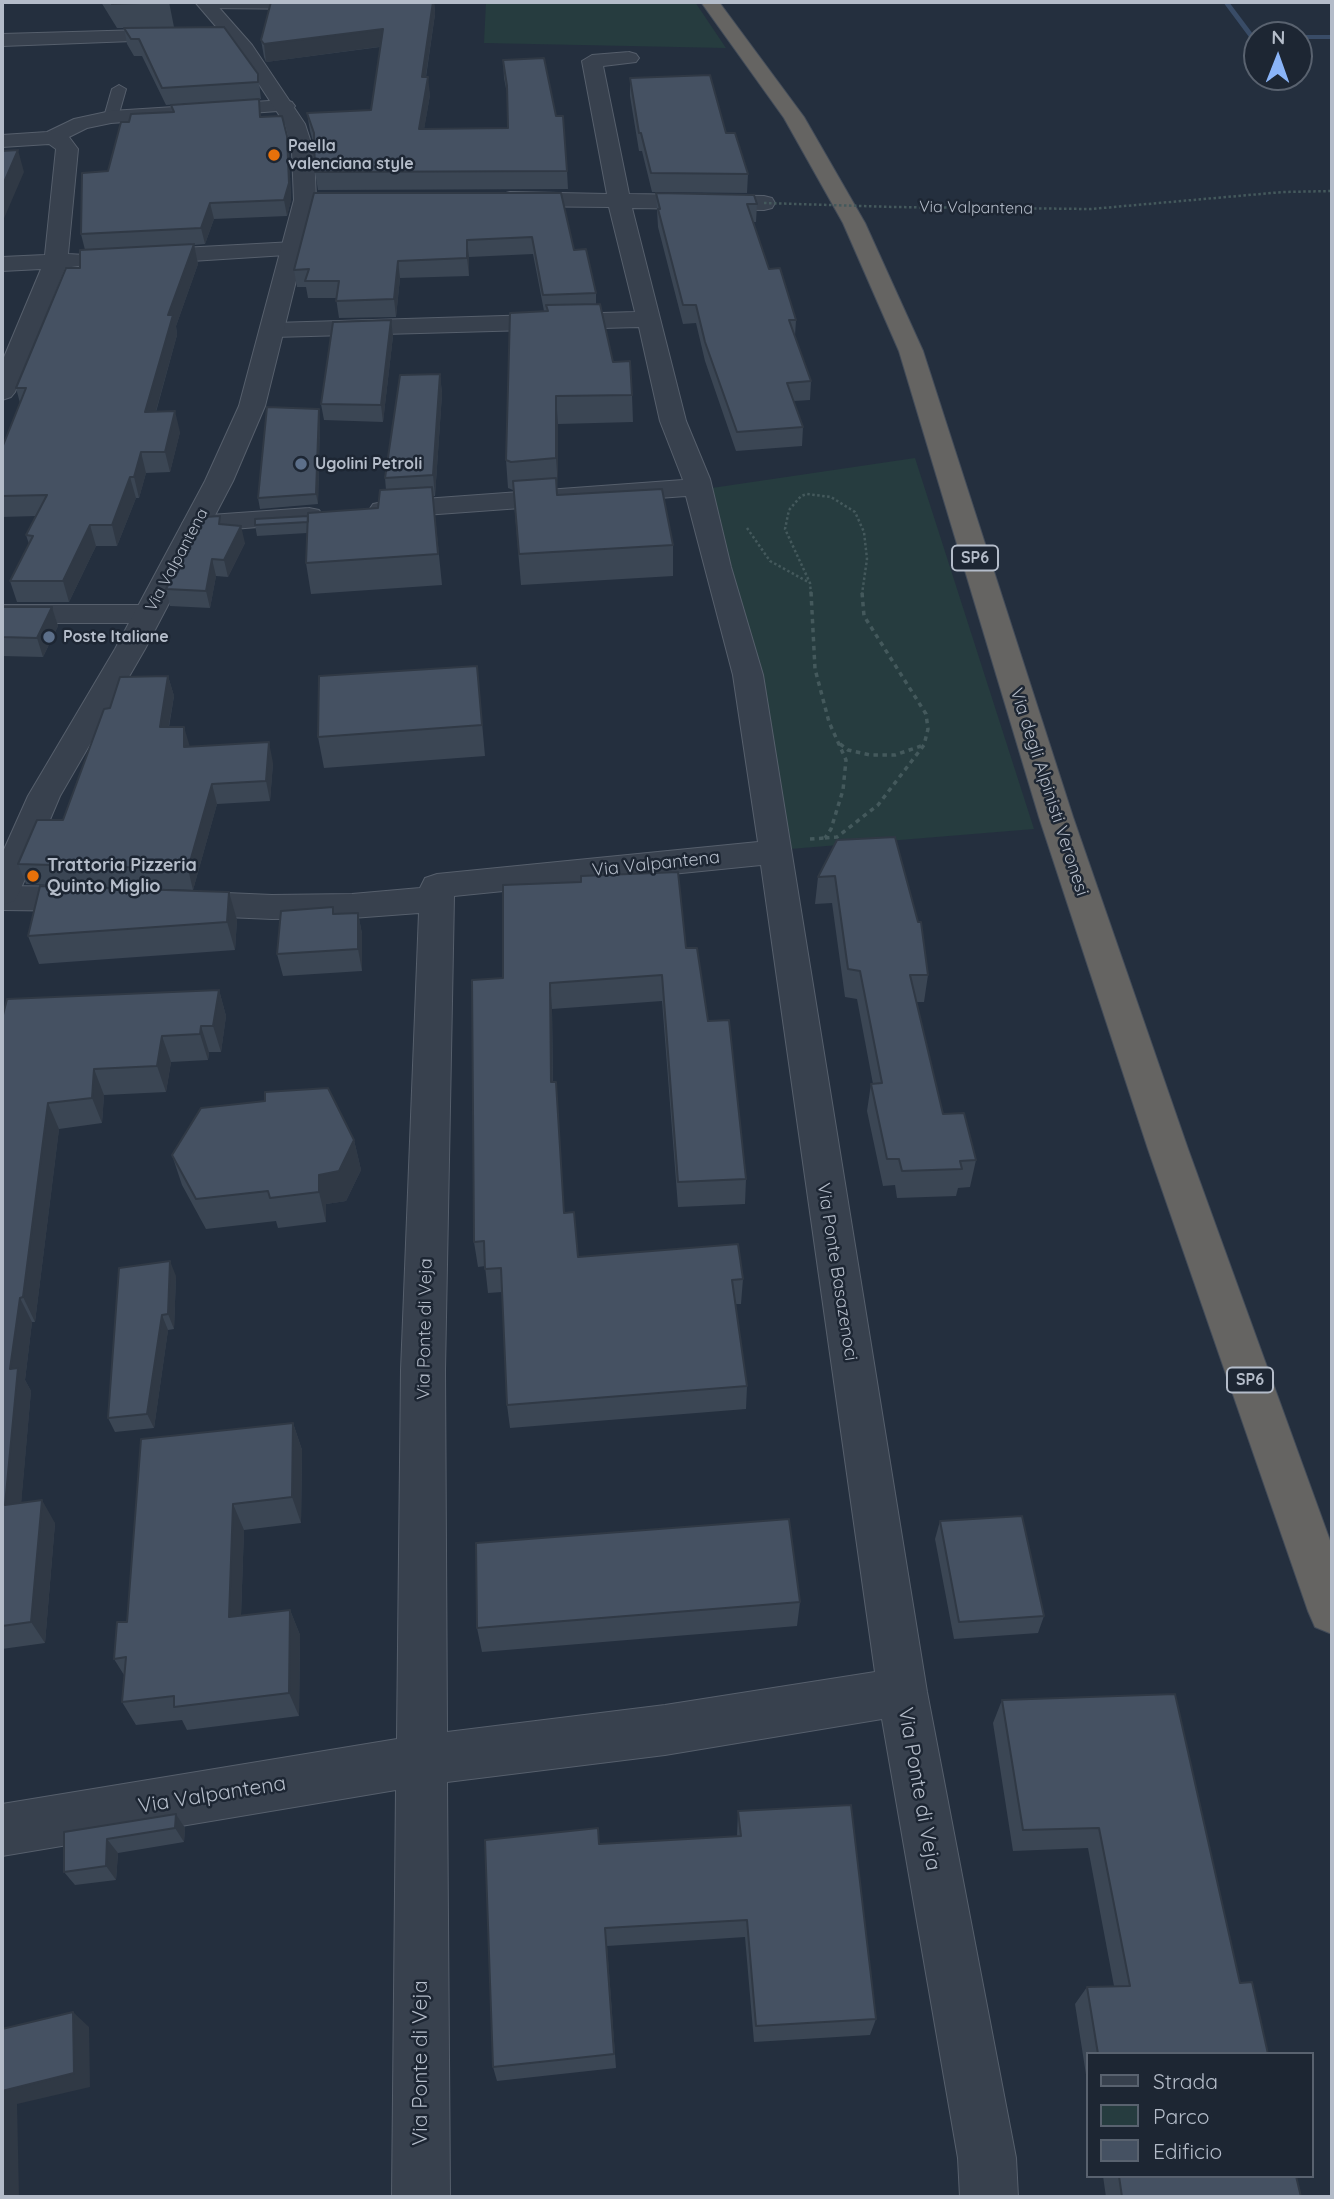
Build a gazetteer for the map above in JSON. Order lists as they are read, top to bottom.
{
  "streets": {
    "highway": ["SP6", "Via degli Alpinisti Veronesi"],
    "street": ["Via Valpantena", "Via Ponte Basazenoci", "Via Ponte di Veja"]
  },
  "crossings": [
    ["Via Valpantena", "Via Ponte Basazenoci"],
    ["Via Valpantena", "Via Ponte di Veja"],
    ["Via Ponte Basazenoci", "Via Ponte di Veja"]
  ],
  "places": [
    "Paella valenciana style",
    "Ugolini Petroli",
    "Poste Italiane",
    "Trattoria Pizzeria Quinto Miglio"
  ],
  "legend": ["Strada", "Parco", "Edificio"],
  "north": "top"
}
